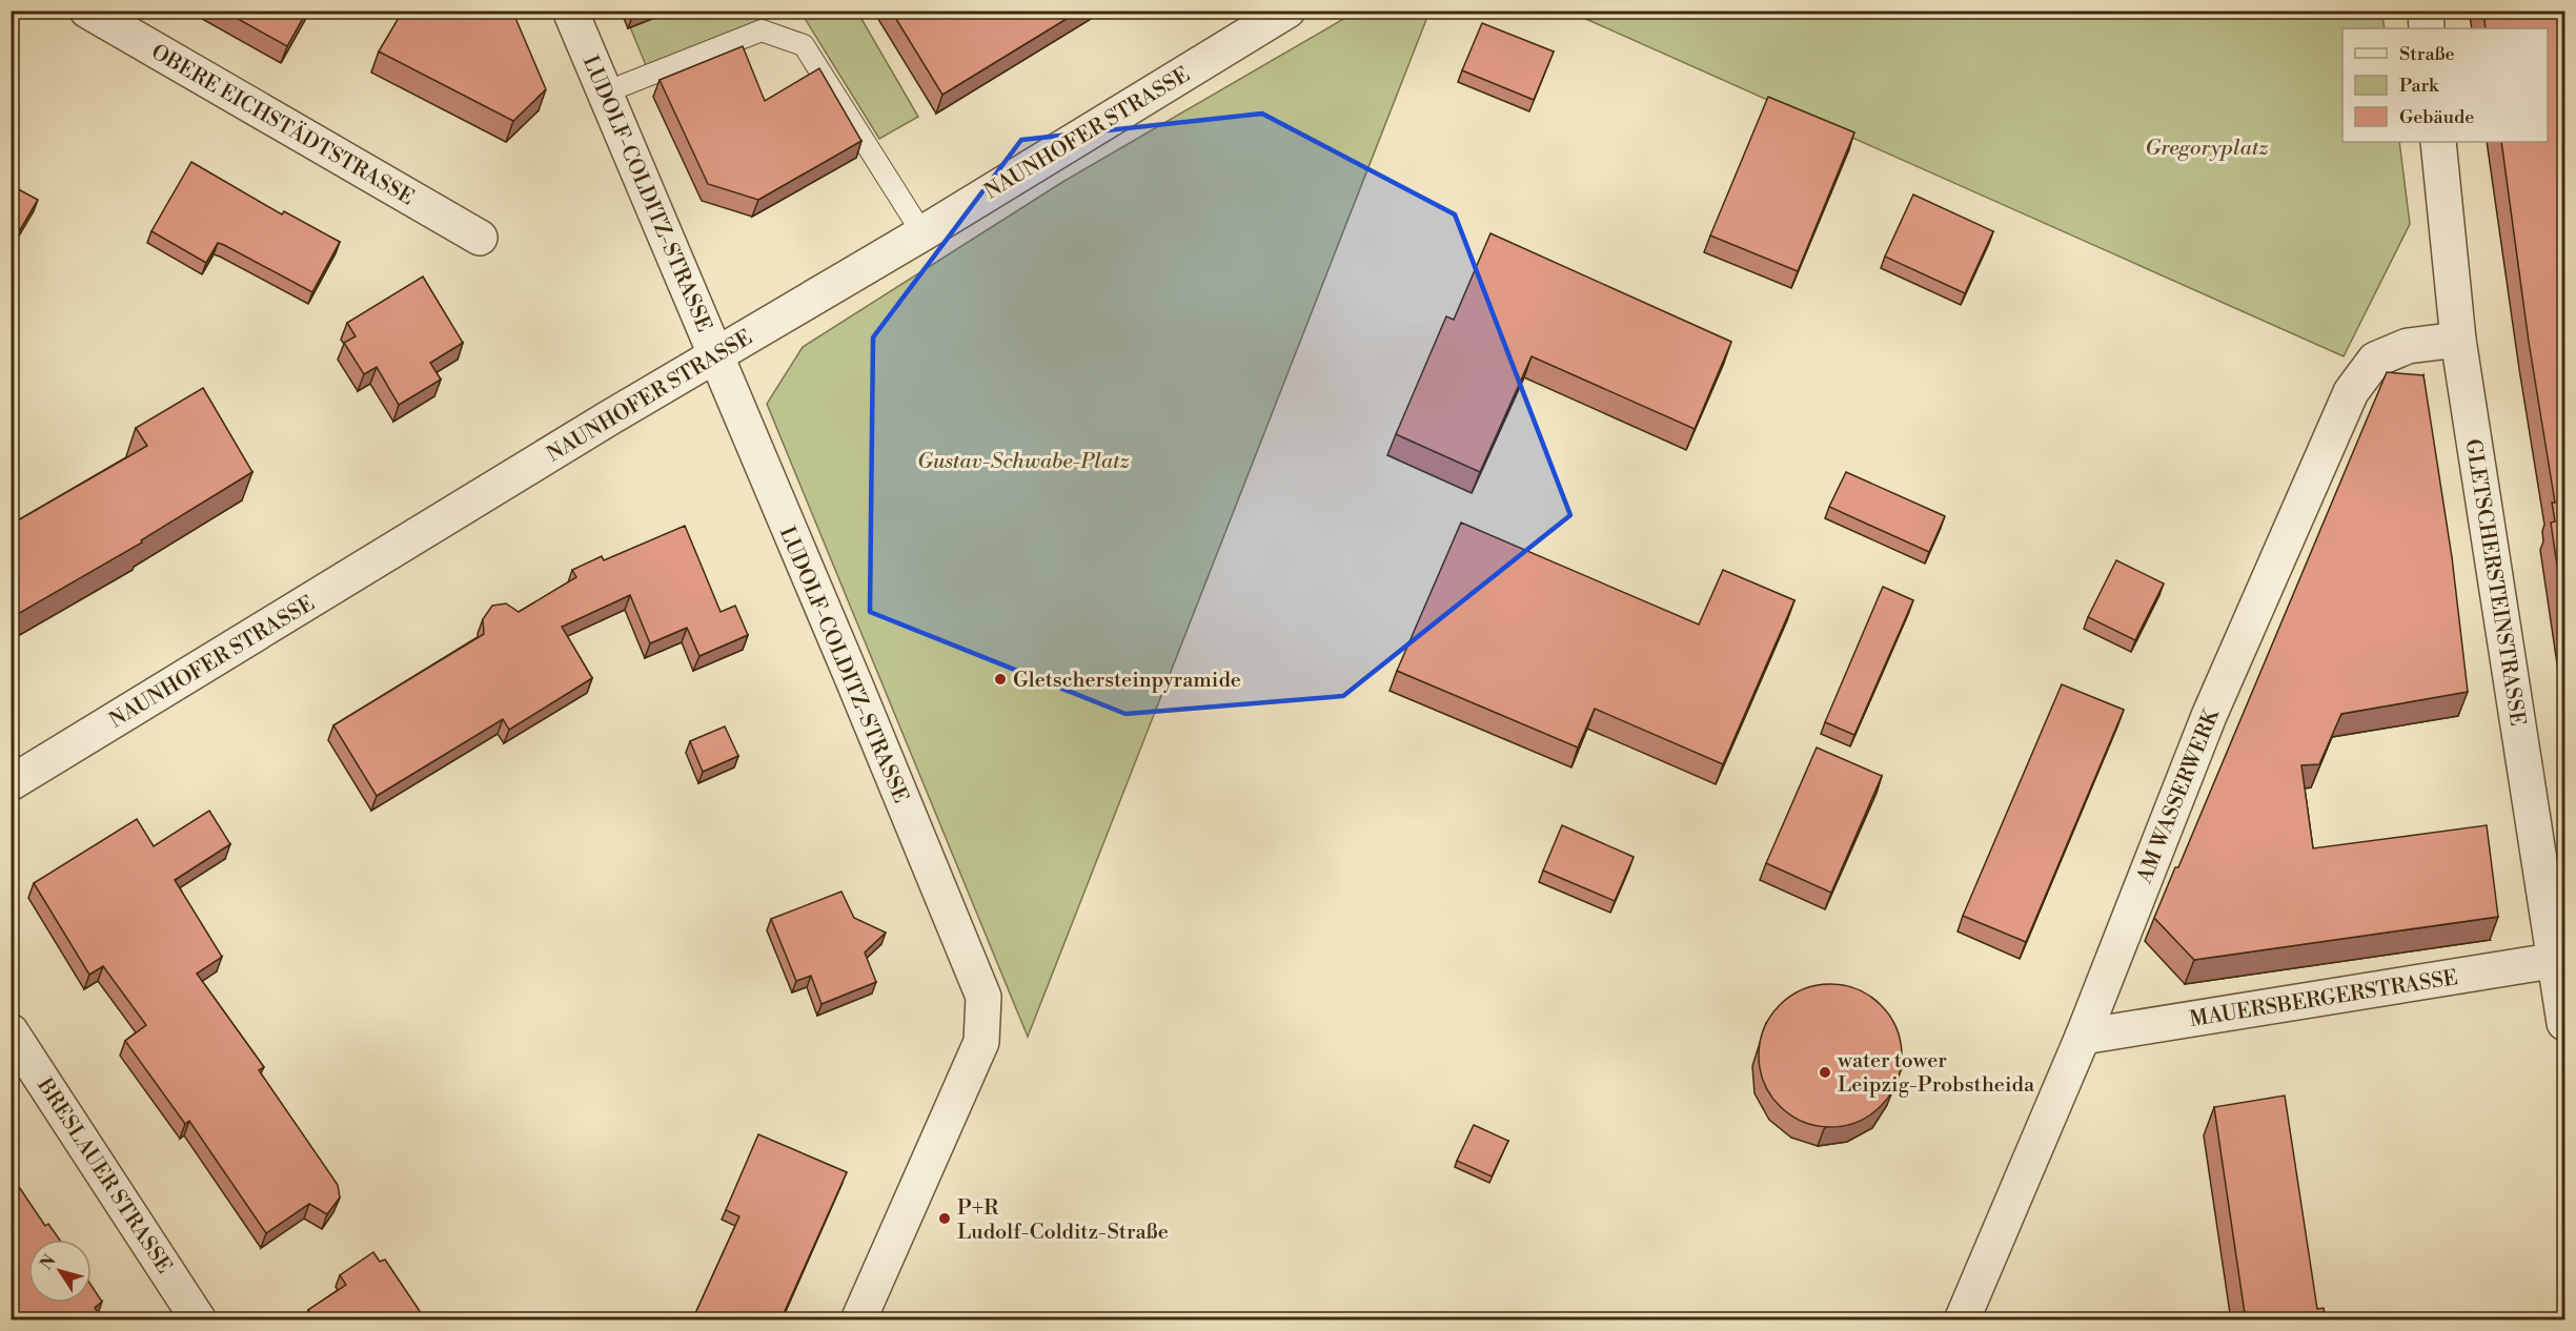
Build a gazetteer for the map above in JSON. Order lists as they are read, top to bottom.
{
  "streets": {
    "street": [
      "OBERE EICHSTÄDTSTRASSE",
      "NAUNHOFER STRASSE",
      "LUDOLF-COLDITZ-STRASSE",
      "GLETSCHERSTEINSTRASSE",
      "AM WASSERWERK",
      "MAUERSBERGERSTRASSE",
      "BRESLAUER STRASSE"
    ]
  },
  "crossings": [
    ["NAUNHOFER STRASSE", "LUDOLF-COLDITZ-STRASSE"],
    ["GLETSCHERSTEINSTRASSE", "AM WASSERWERK"],
    ["GLETSCHERSTEINSTRASSE", "MAUERSBERGERSTRASSE"],
    ["AM WASSERWERK", "MAUERSBERGERSTRASSE"]
  ],
  "parks": ["Gregoryplatz", "Gustav-Schwabe-Platz"],
  "places": ["Gletschersteinpyramide", "water tower Leipzig-Probstheida", "P+R Ludolf-Colditz-Straße"],
  "legend": ["Straße", "Park", "Gebäude"],
  "north": "top left"
}
